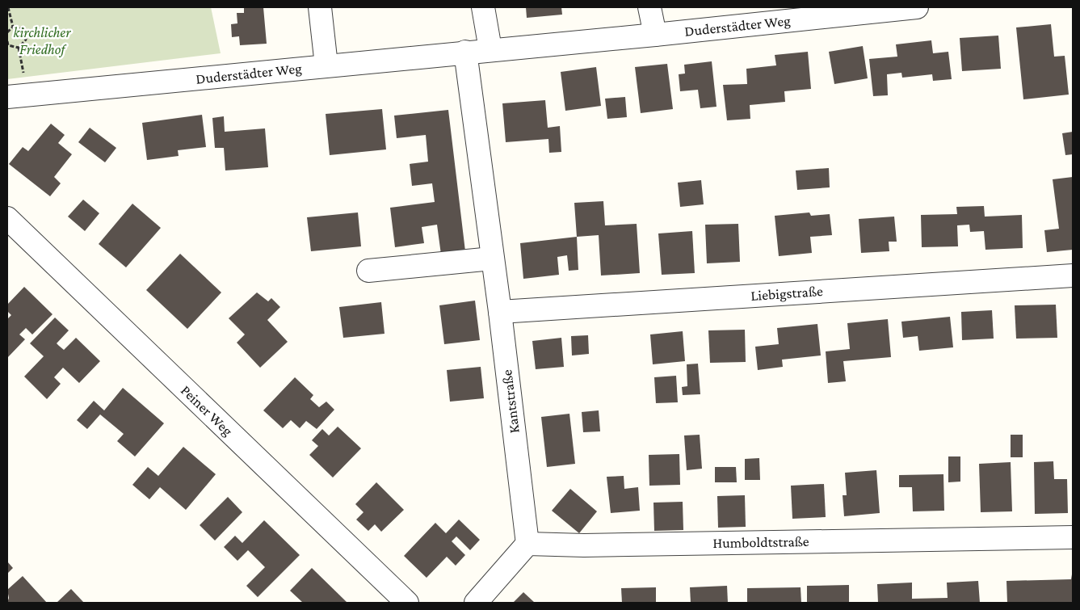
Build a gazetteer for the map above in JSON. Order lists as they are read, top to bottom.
{
  "streets": {
    "street": [
      "Duderstädter Weg",
      "Liebigstraße",
      "Kantstraße",
      "Peiner Weg",
      "Humboldtstraße"
    ]
  },
  "crossings": [
    ["Duderstädter Weg", "Kantstraße"],
    ["Liebigstraße", "Kantstraße"],
    ["Kantstraße", "Humboldtstraße"]
  ],
  "parks": ["kirchlicher Friedhof"]
}
